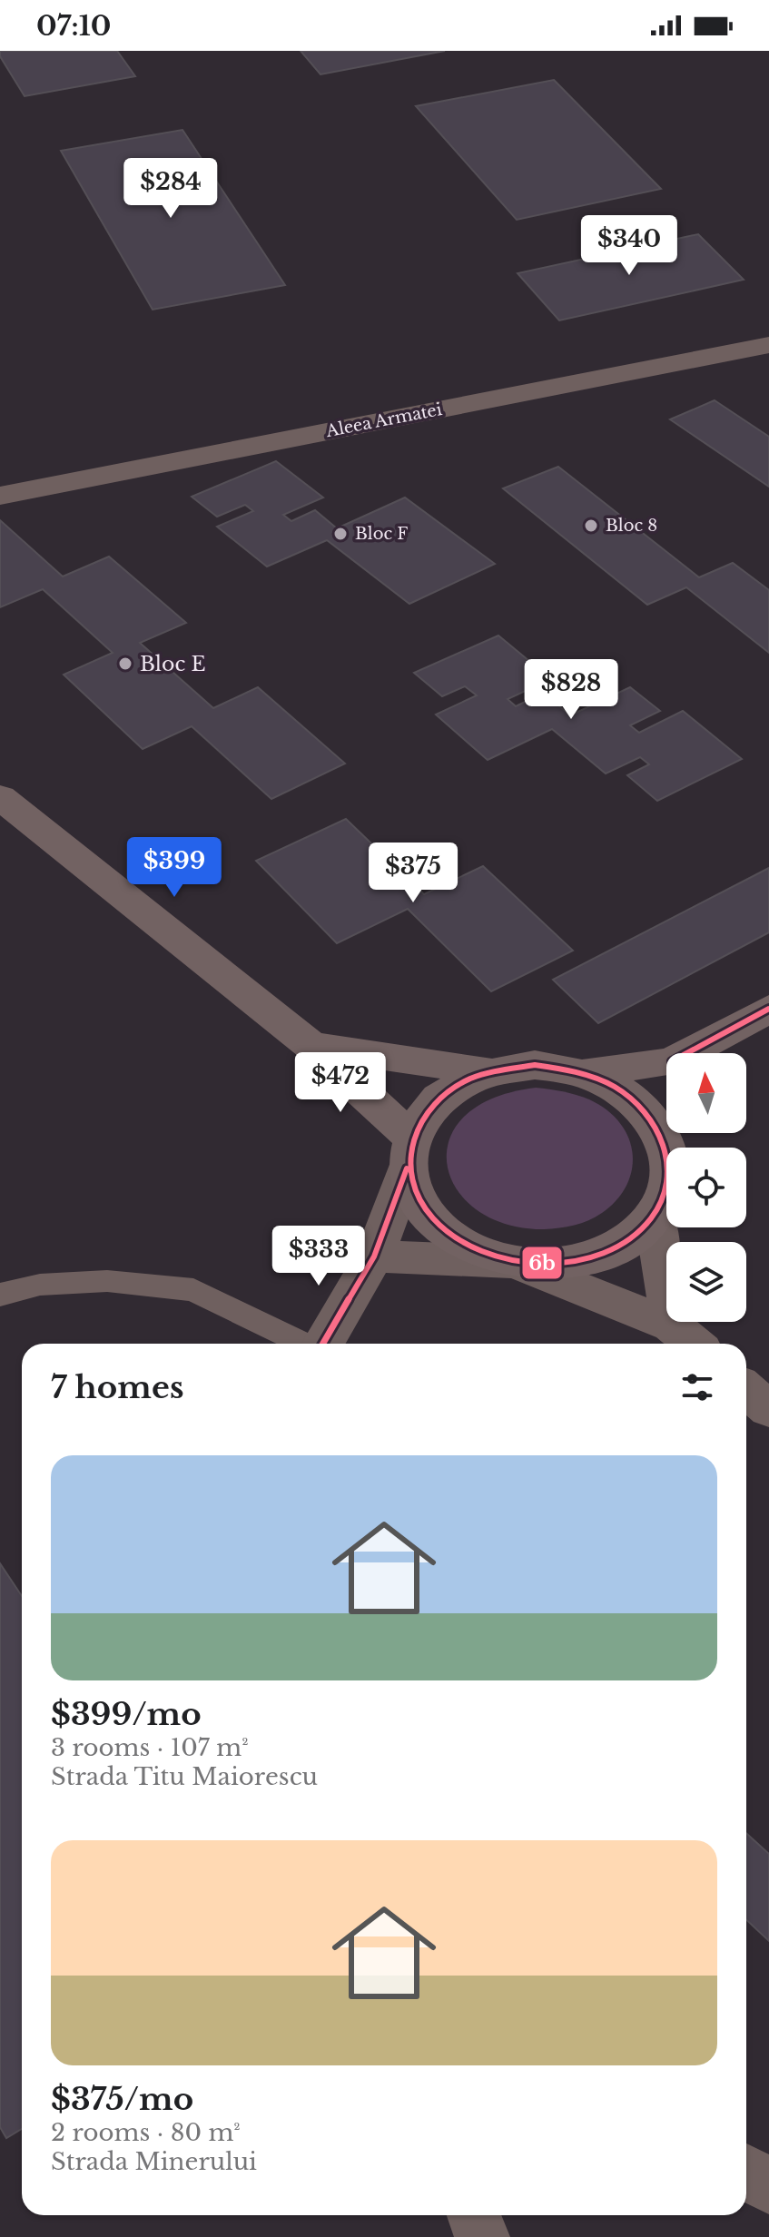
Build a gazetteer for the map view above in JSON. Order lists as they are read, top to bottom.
{
  "streets": {
    "street": ["Aleea Armatei"]
  },
  "places": ["Bloc 8", "Bloc F", "Bloc E"],
  "lines": ["transit line 6b"],
  "north": "top",
  "page": {
    "status": "07:10",
    "price": [
      "$284",
      "$340",
      "$828",
      "$399",
      "$375",
      "$472",
      "$333"
    ],
    "heading": "7 homes",
    "list": [
      {
        "name": "$399/mo",
        "note": "3 rooms · 107 m² · Strada Titu Maiorescu"
      },
      {
        "name": "$375/mo",
        "note": "2 rooms · 80 m² · Strada Minerului"
      }
    ]
  }
}
